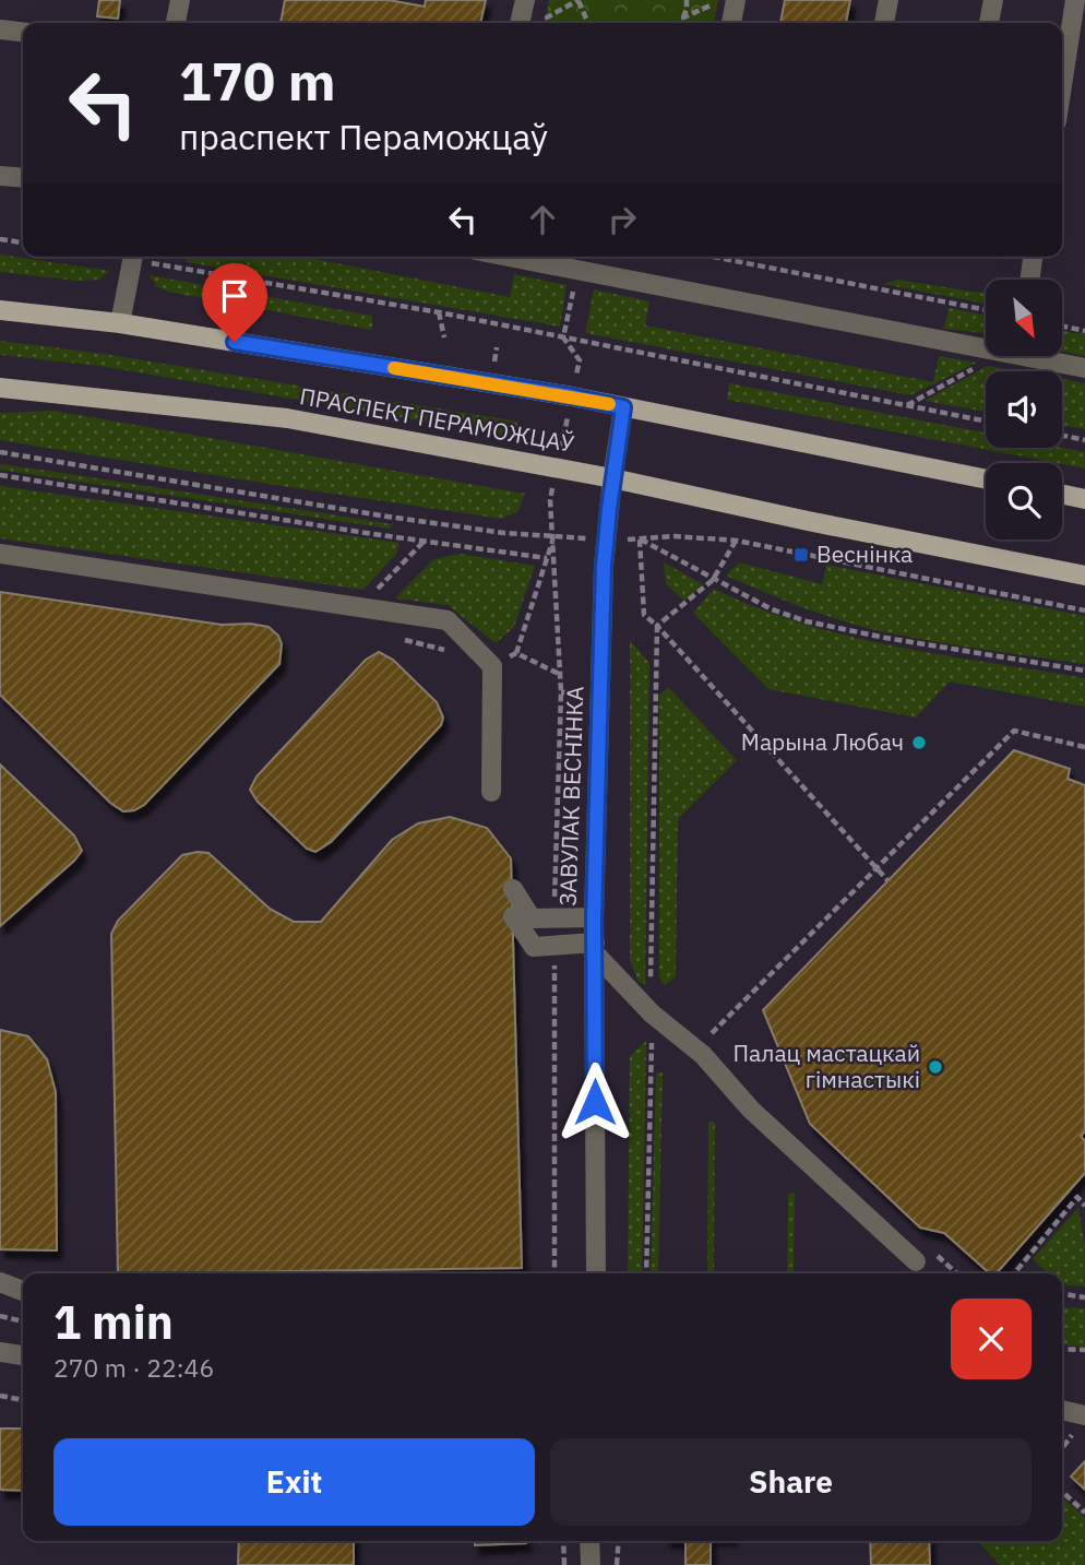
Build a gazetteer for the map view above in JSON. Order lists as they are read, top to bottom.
{
  "streets": {
    "main road": ["ПРАСПЕКТ ПЕРАМОЖЦАЎ"],
    "street": ["ЗАВУЛАК ВЕСНІНКА"]
  },
  "crossings": [
    ["ПРАСПЕКТ ПЕРАМОЖЦАЎ", "ЗАВУЛАК ВЕСНІНКА"]
  ],
  "places": {
    "transit": ["Веснінка"],
    "other": ["Марына Любач", "Палац мастацкай гімнастыкі"]
  },
  "north": "bottom right",
  "page": {
    "turn": ["170 m", "праспект Пераможцаў"],
    "heading": ["1 min", "270 m · 22:46"],
    "buttons": ["Exit", "Share"]
  }
}
